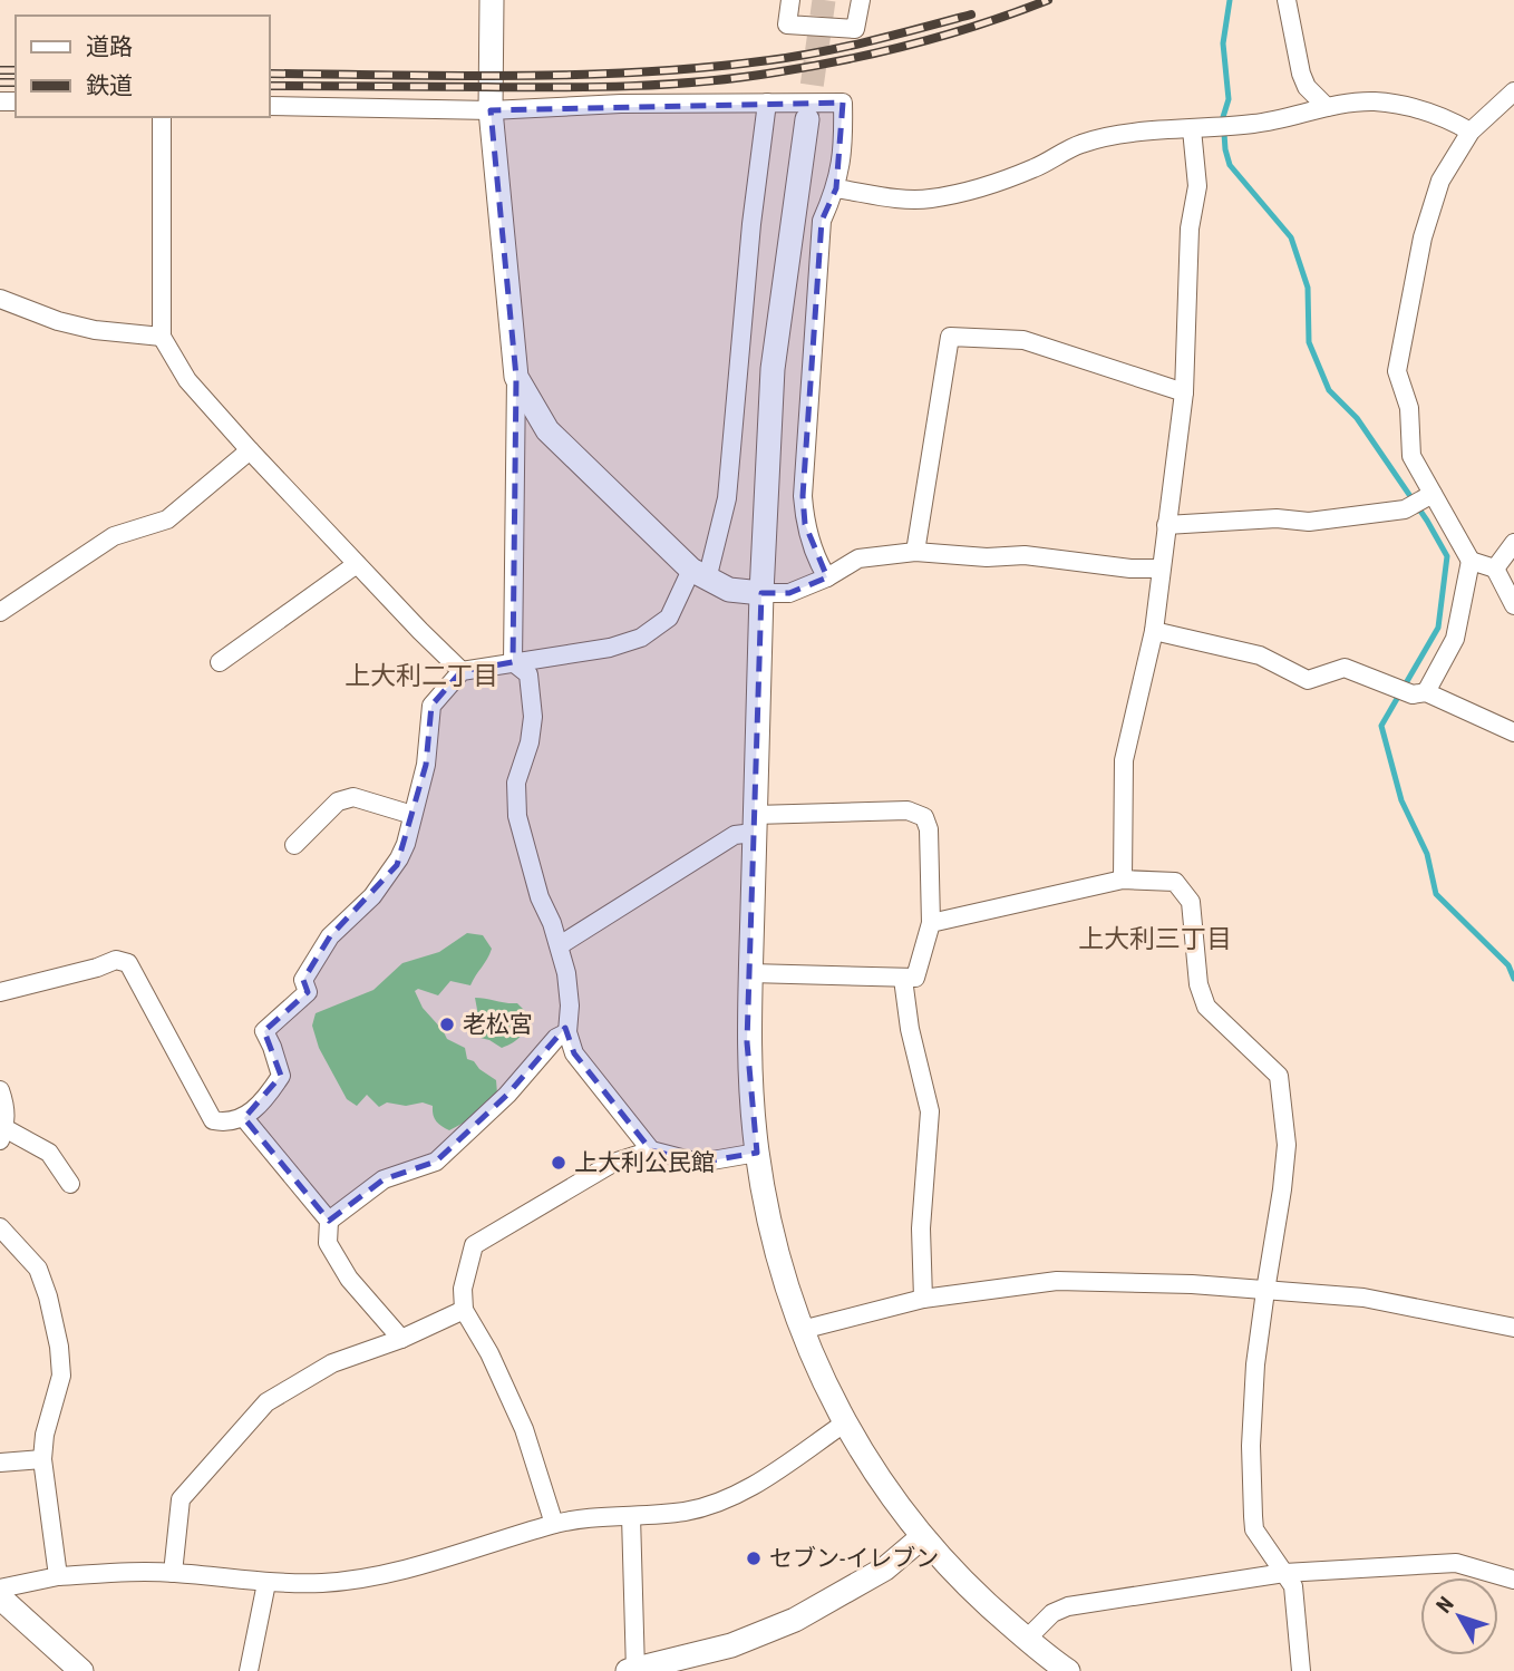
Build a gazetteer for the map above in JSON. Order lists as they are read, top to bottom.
{
  "districts": ["上大利二丁目", "上大利三丁目"],
  "places": ["老松宮", "上大利公民館", "セブン-イレブン"],
  "legend": ["道路", "鉄道"],
  "north": "top left"
}
